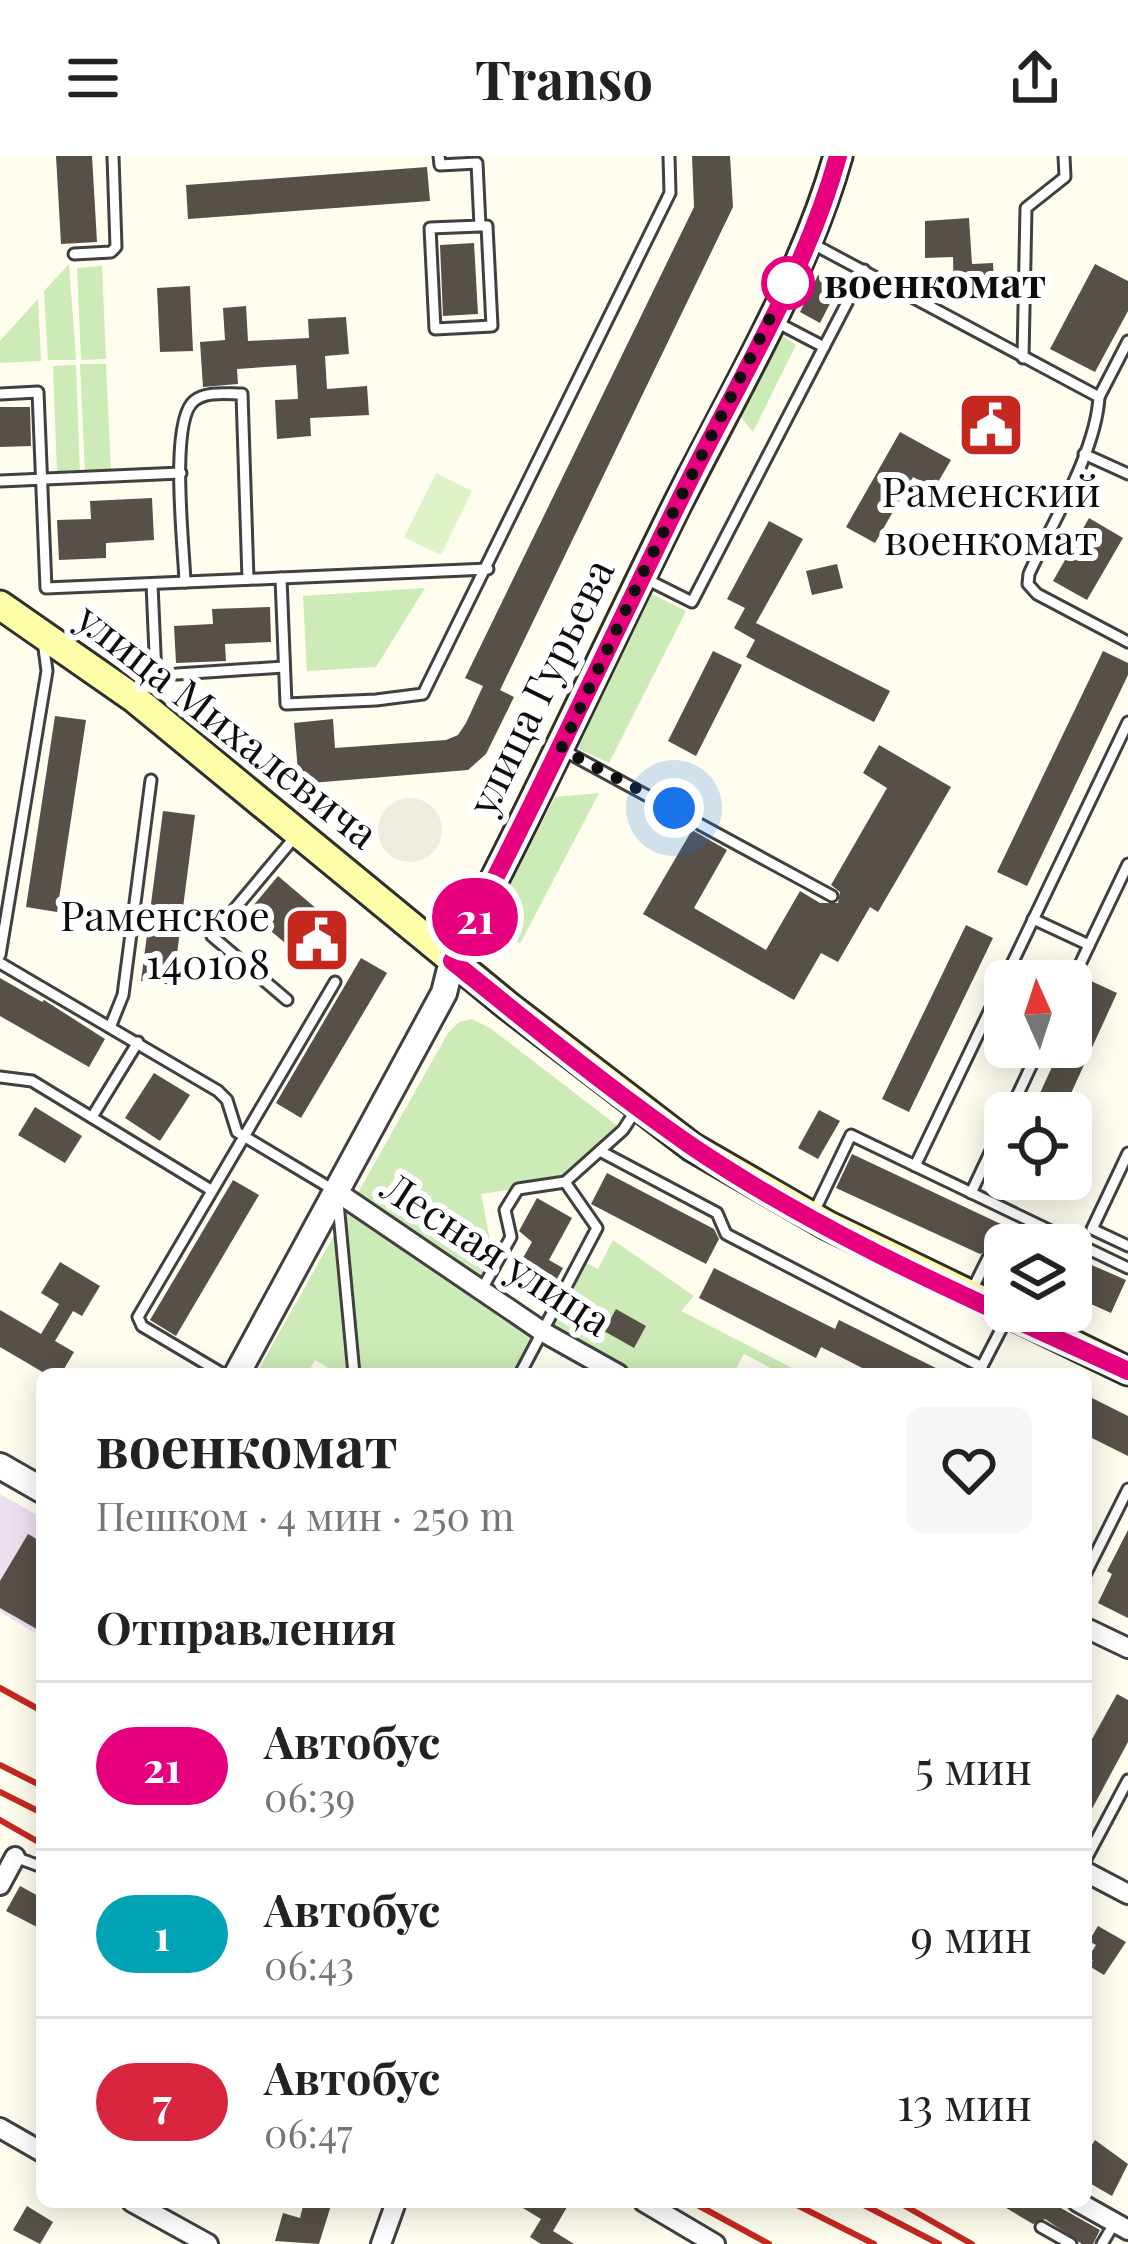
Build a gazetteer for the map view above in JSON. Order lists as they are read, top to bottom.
{
  "streets": {
    "main road": ["улица Гурьева", "улица Михалевича"],
    "street": ["Лесная улица"]
  },
  "crossings": [
    ["улица Гурьева", "улица Михалевича"],
    ["улица Гурьева", "Лесная улица"]
  ],
  "places": {
    "other": ["военкомат"],
    "public building": ["Раменский военкомат", "Раменское 140108"]
  },
  "lines": ["bus line 21"],
  "north": "top",
  "page": {
    "header": "Transo",
    "on_map": "21",
    "heading": [
      ["военкомат", "Пешком · 4 мин · 250 m"],
      "Отправления"
    ],
    "list": [
      {
        "mark": "21",
        "name": "Автобус",
        "note": "06:39",
        "value": "5 мин"
      },
      {
        "mark": "1",
        "name": "Автобус",
        "note": "06:43",
        "value": "9 мин"
      },
      {
        "mark": "7",
        "name": "Автобус",
        "note": "06:47",
        "value": "13 мин"
      }
    ]
  }
}
